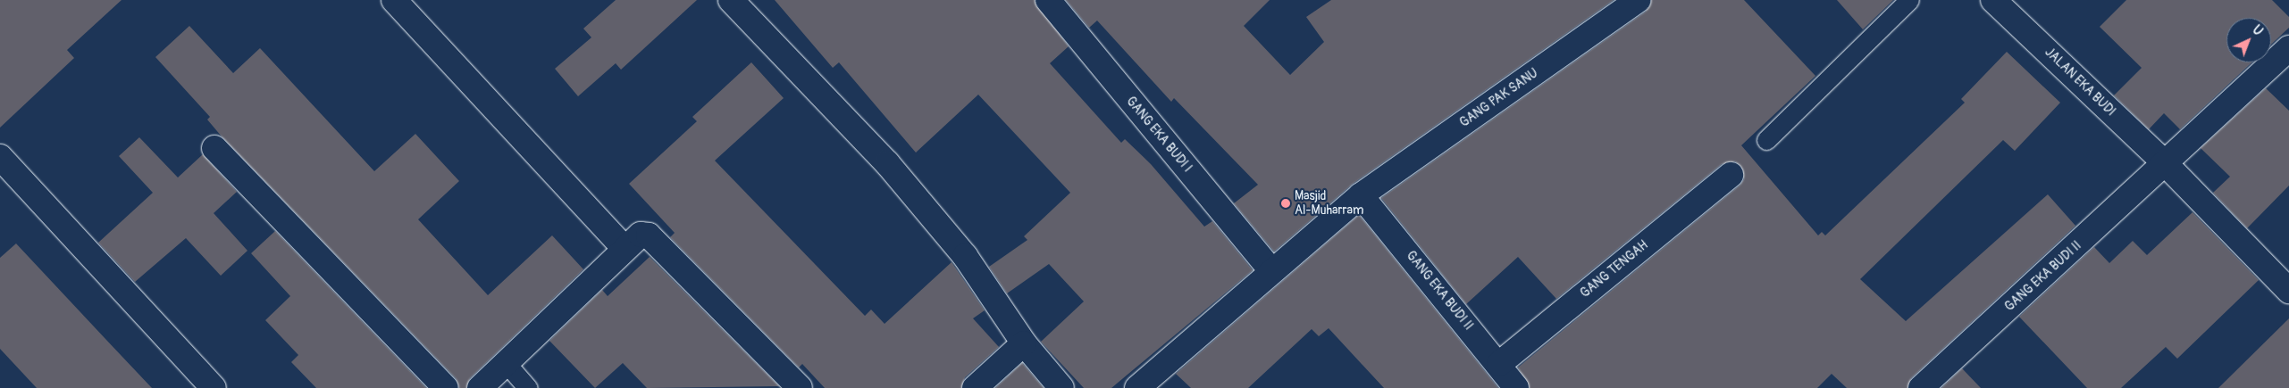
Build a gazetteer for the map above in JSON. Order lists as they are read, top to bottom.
{
  "streets": {
    "street": [
      "JALAN EKA BUDI",
      "GANG PAK SANU",
      "GANG EKA BUDI I",
      "GANG TENGAH",
      "GANG EKA BUDI II"
    ]
  },
  "crossings": [
    ["JALAN EKA BUDI", "GANG EKA BUDI II"],
    ["GANG PAK SANU", "GANG EKA BUDI I"],
    ["GANG PAK SANU", "GANG EKA BUDI II"],
    ["GANG TENGAH", "GANG EKA BUDI II"]
  ],
  "places": ["Masjid Al-Muharram"],
  "north": "top right"
}
